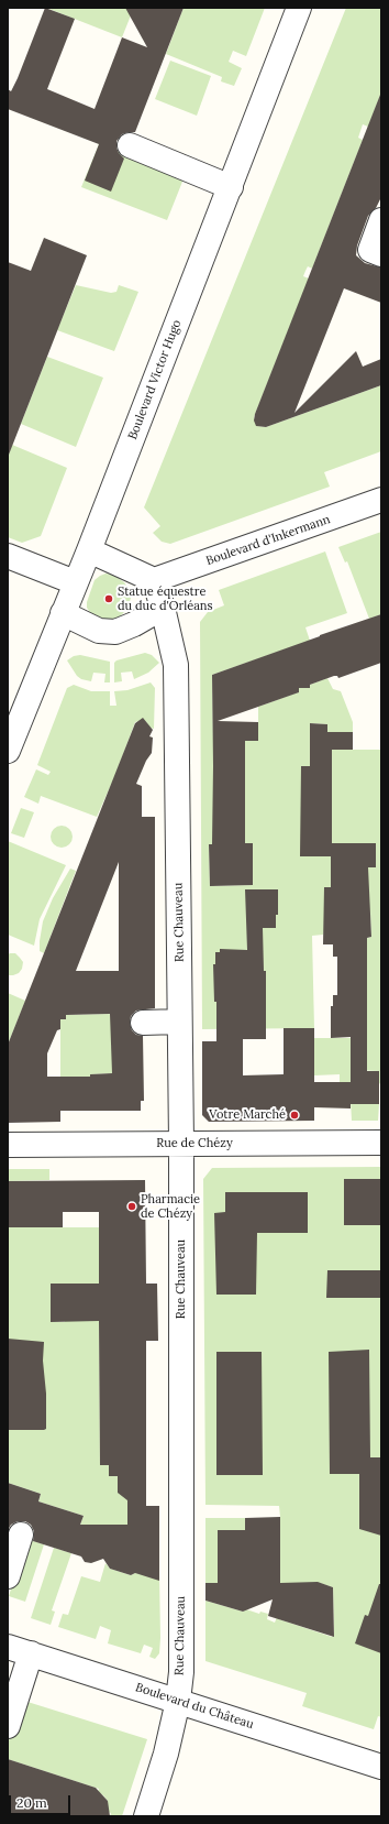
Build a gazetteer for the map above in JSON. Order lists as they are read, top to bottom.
{
  "streets": {
    "street": [
      "Boulevard Victor Hugo",
      "Boulevard d'Inkermann",
      "Rue Chauveau",
      "Rue de Chézy",
      "Boulevard du Château"
    ]
  },
  "crossings": [
    ["Boulevard d'Inkermann", "Rue Chauveau"],
    ["Rue Chauveau", "Rue de Chézy"],
    ["Rue Chauveau", "Boulevard du Château"]
  ],
  "places": ["Statue équestre du duc d'Orléans", "Votre Marché", "Pharmacie de Chézy"],
  "scale_bar": "20 m"
}
